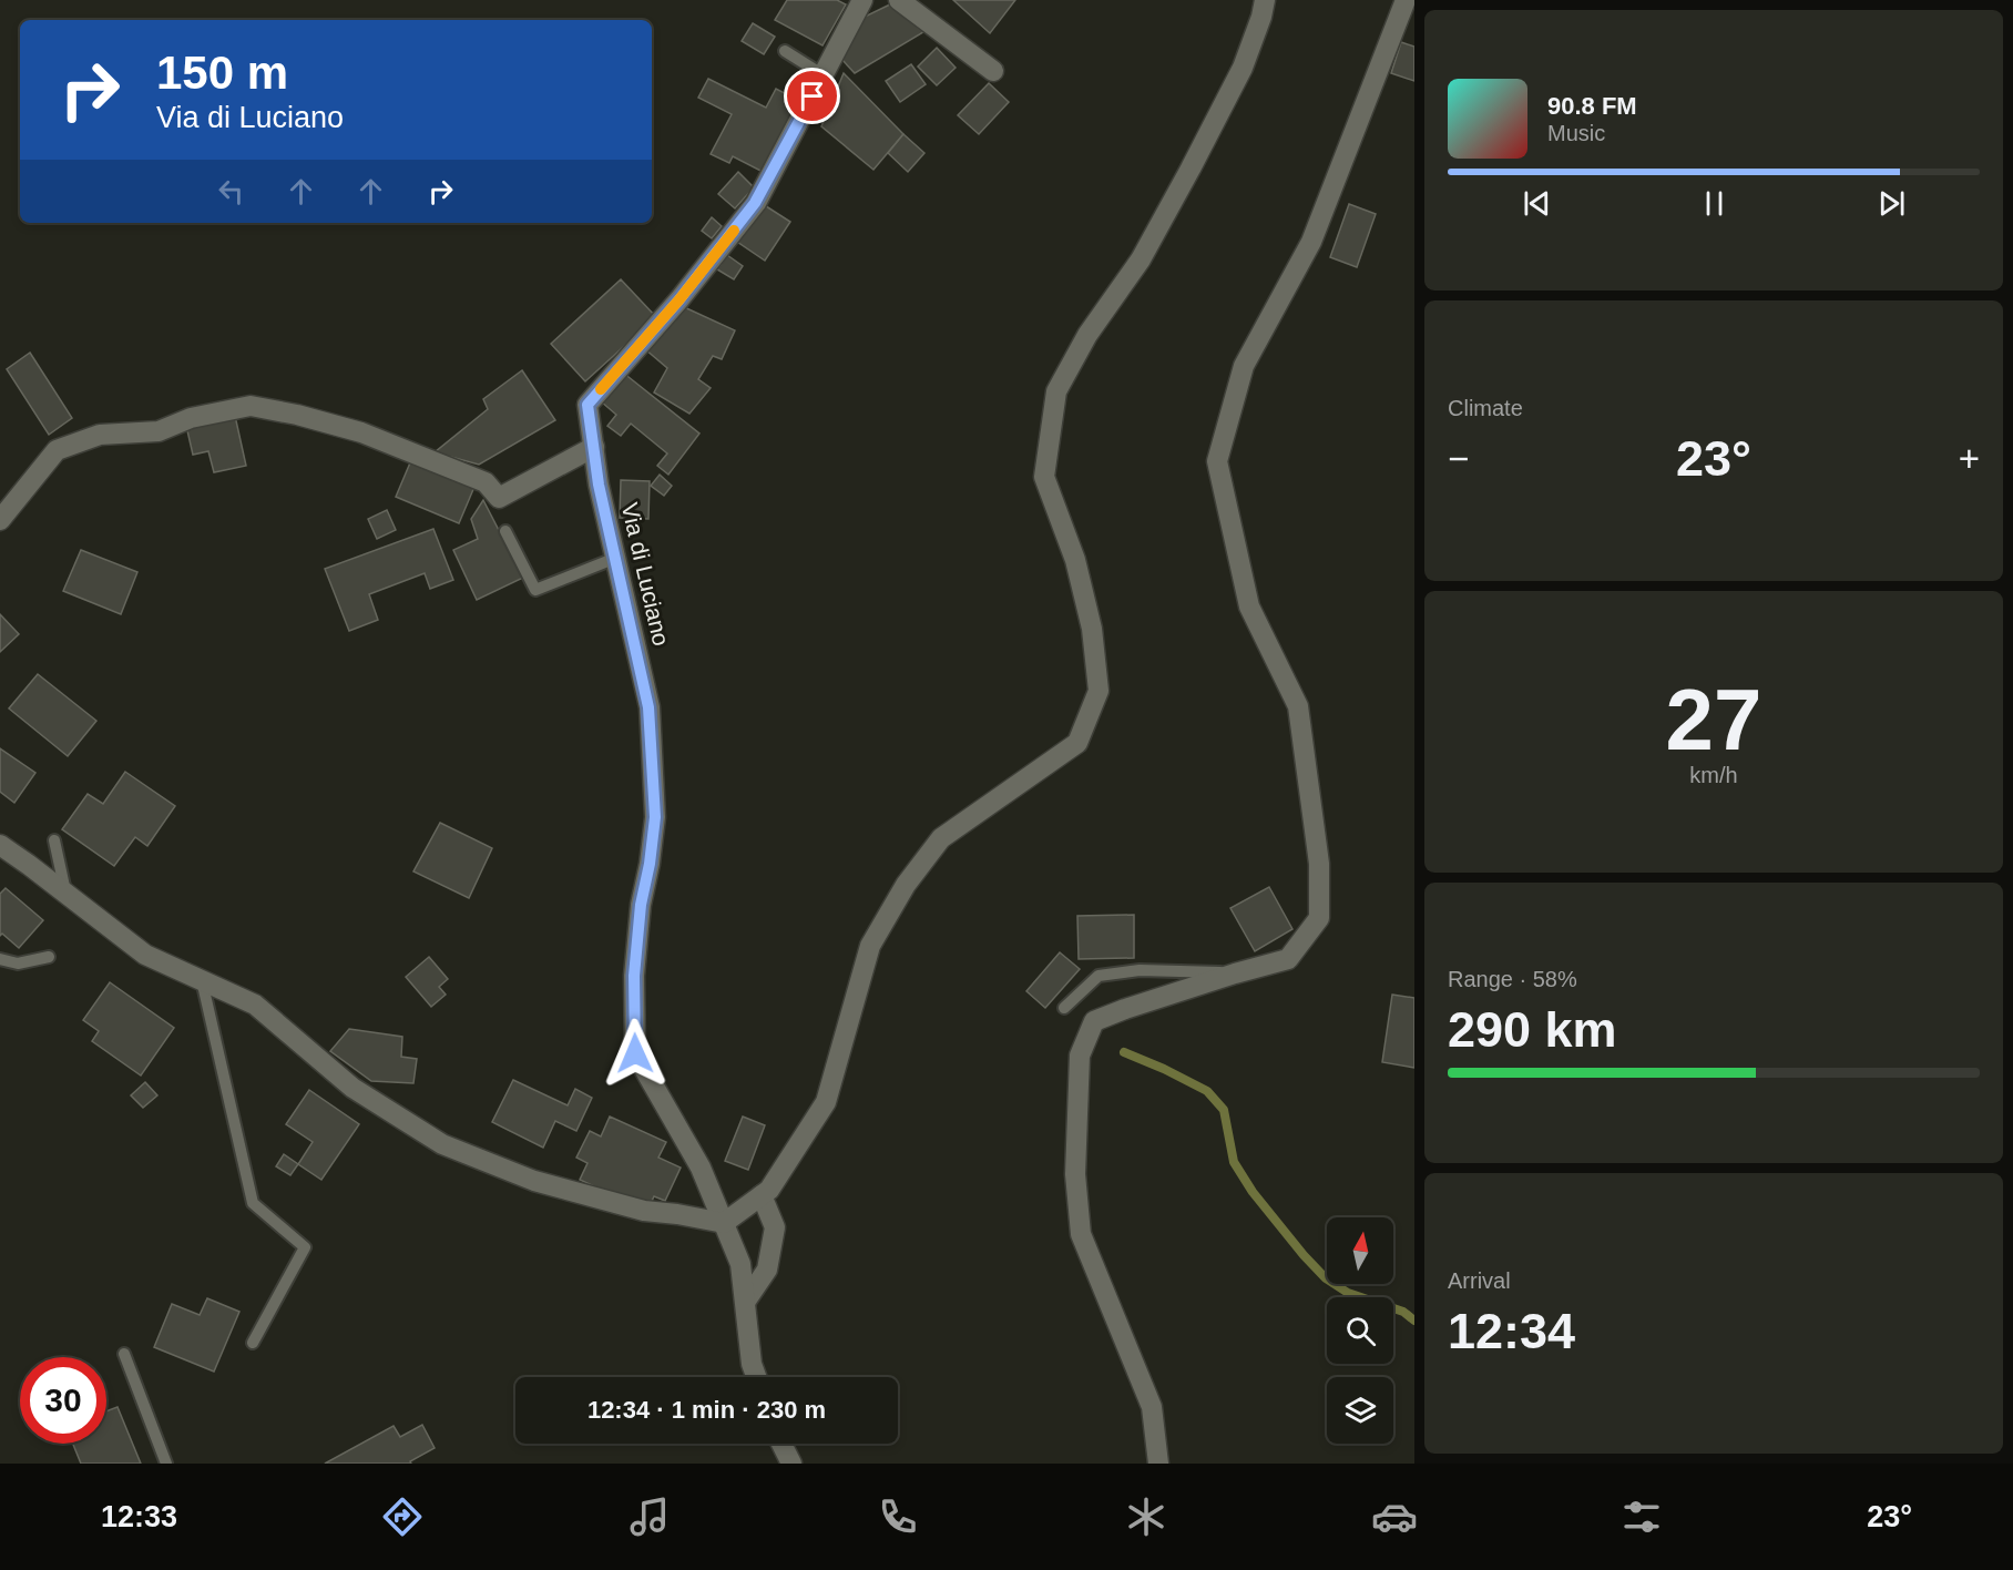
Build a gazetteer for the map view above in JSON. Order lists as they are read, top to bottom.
{
  "streets": {
    "street": ["Via di Luciano"]
  },
  "north": "top",
  "page": {
    "turn": ["150 m", "Via di Luciano"],
    "song": ["90.8 FM", "Music"],
    "tile": [
      "Climate",
      ["27", "km/h"],
      ["Range · 58%", "290 km"],
      ["Arrival", "12:34"]
    ],
    "heat": ["−", "23°", "+"],
    "limit": "30",
    "trip": "12:34 · 1 min · 230 m",
    "tabs": ["12:33", "23°"]
  }
}
